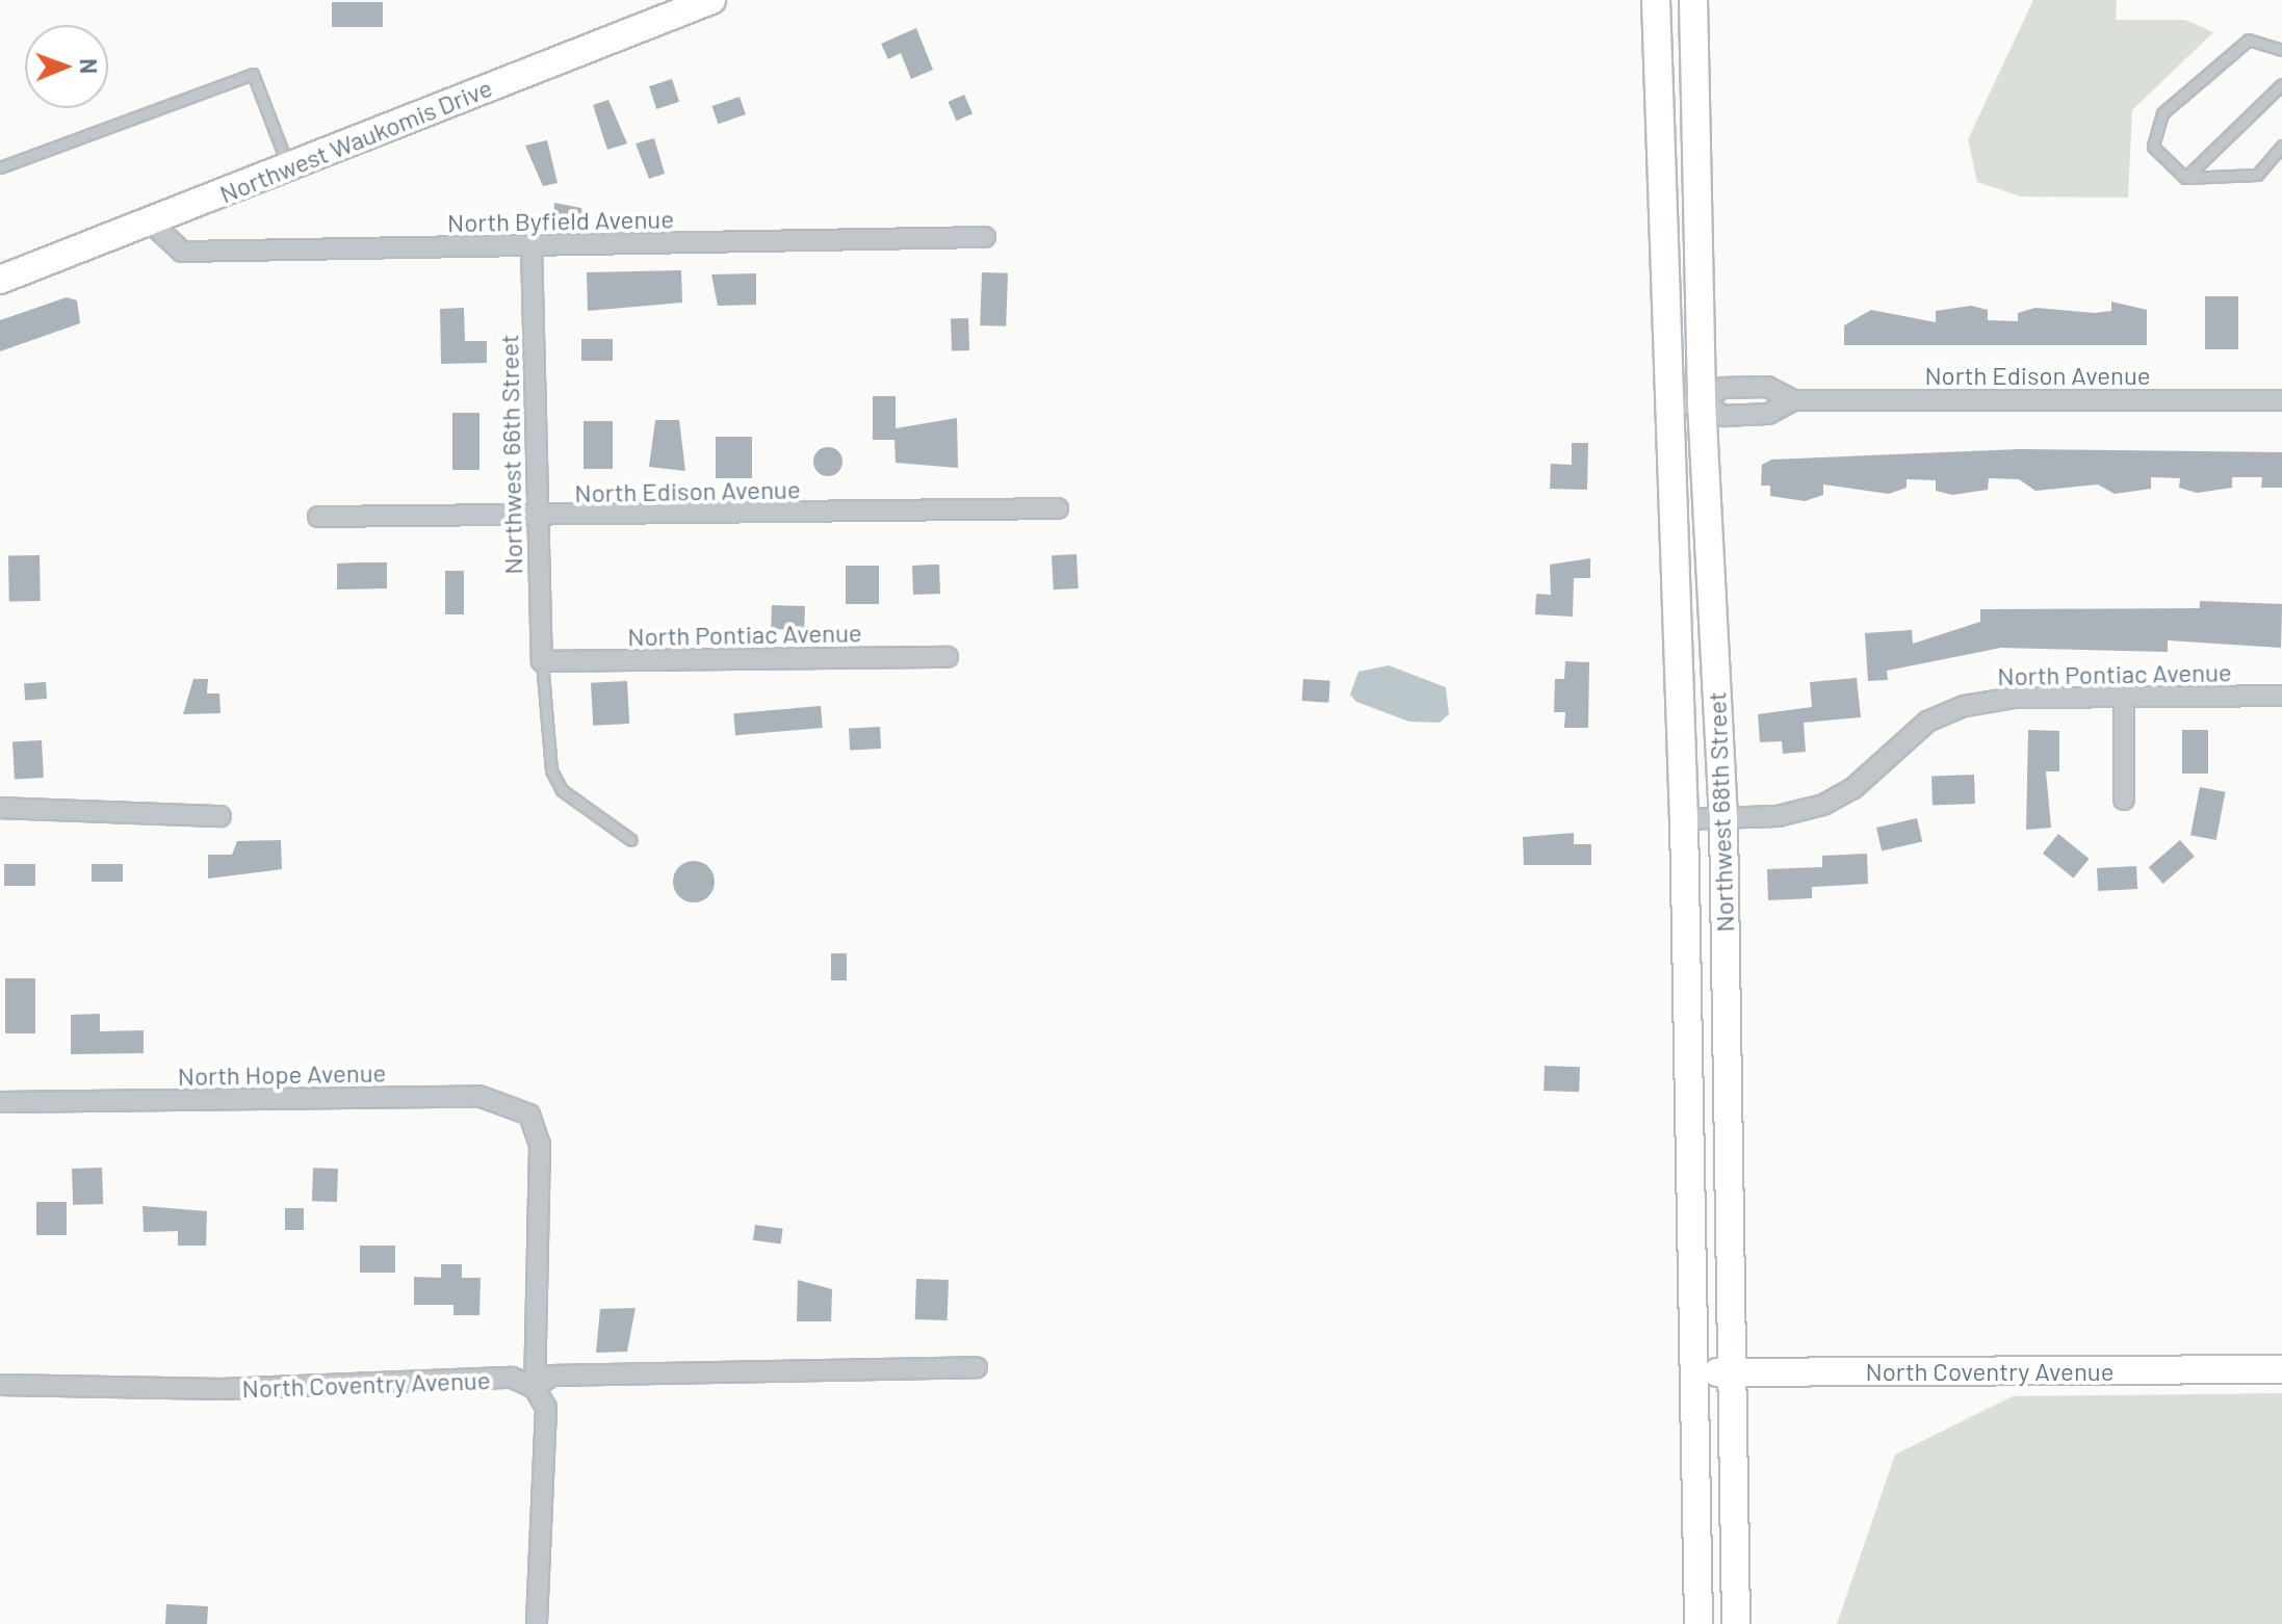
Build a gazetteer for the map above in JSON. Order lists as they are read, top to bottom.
{
  "streets": {
    "main road": ["Northwest Waukomis Drive", "Northwest 68th Street", "North Coventry Avenue"],
    "street": [
      "North Byfield Avenue",
      "North Edison Avenue",
      "Northwest 66th Street",
      "North Pontiac Avenue",
      "North Hope Avenue"
    ]
  },
  "crossings": [
    ["Northwest Waukomis Drive", "North Byfield Avenue"],
    ["North Byfield Avenue", "Northwest 66th Street"],
    ["North Edison Avenue", "Northwest 66th Street"],
    ["North Edison Avenue", "Northwest 68th Street"],
    ["Northwest 66th Street", "North Pontiac Avenue"],
    ["North Pontiac Avenue", "Northwest 68th Street"],
    ["Northwest 68th Street", "North Coventry Avenue"],
    ["North Hope Avenue", "North Coventry Avenue"]
  ],
  "north": "right"
}
